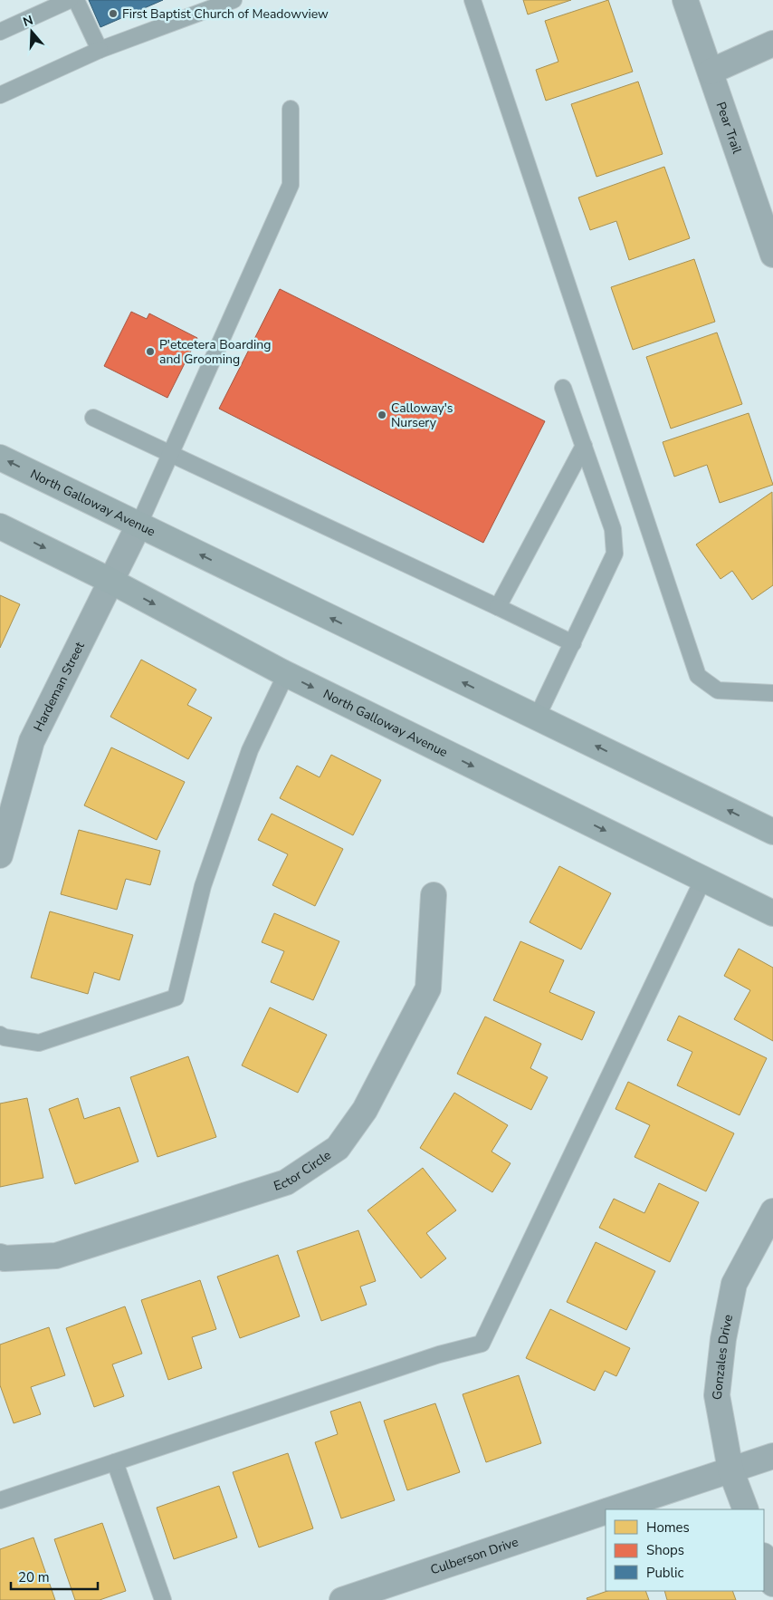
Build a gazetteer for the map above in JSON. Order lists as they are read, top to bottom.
{
  "streets": {
    "main road": ["North Galloway Avenue"],
    "street": [
      "Pear Trail",
      "Hardeman Street",
      "Ector Circle",
      "Gonzales Drive",
      "Culberson Drive"
    ]
  },
  "crossings": [
    ["North Galloway Avenue", "Hardeman Street"],
    ["Gonzales Drive", "Culberson Drive"]
  ],
  "places": ["First Baptist Church of Meadowview", "P'etcetera Boarding and Grooming", "Calloway's Nursery"],
  "legend": ["Homes", "Shops", "Public"],
  "scale_bar": "20 m",
  "north": "top"
}
